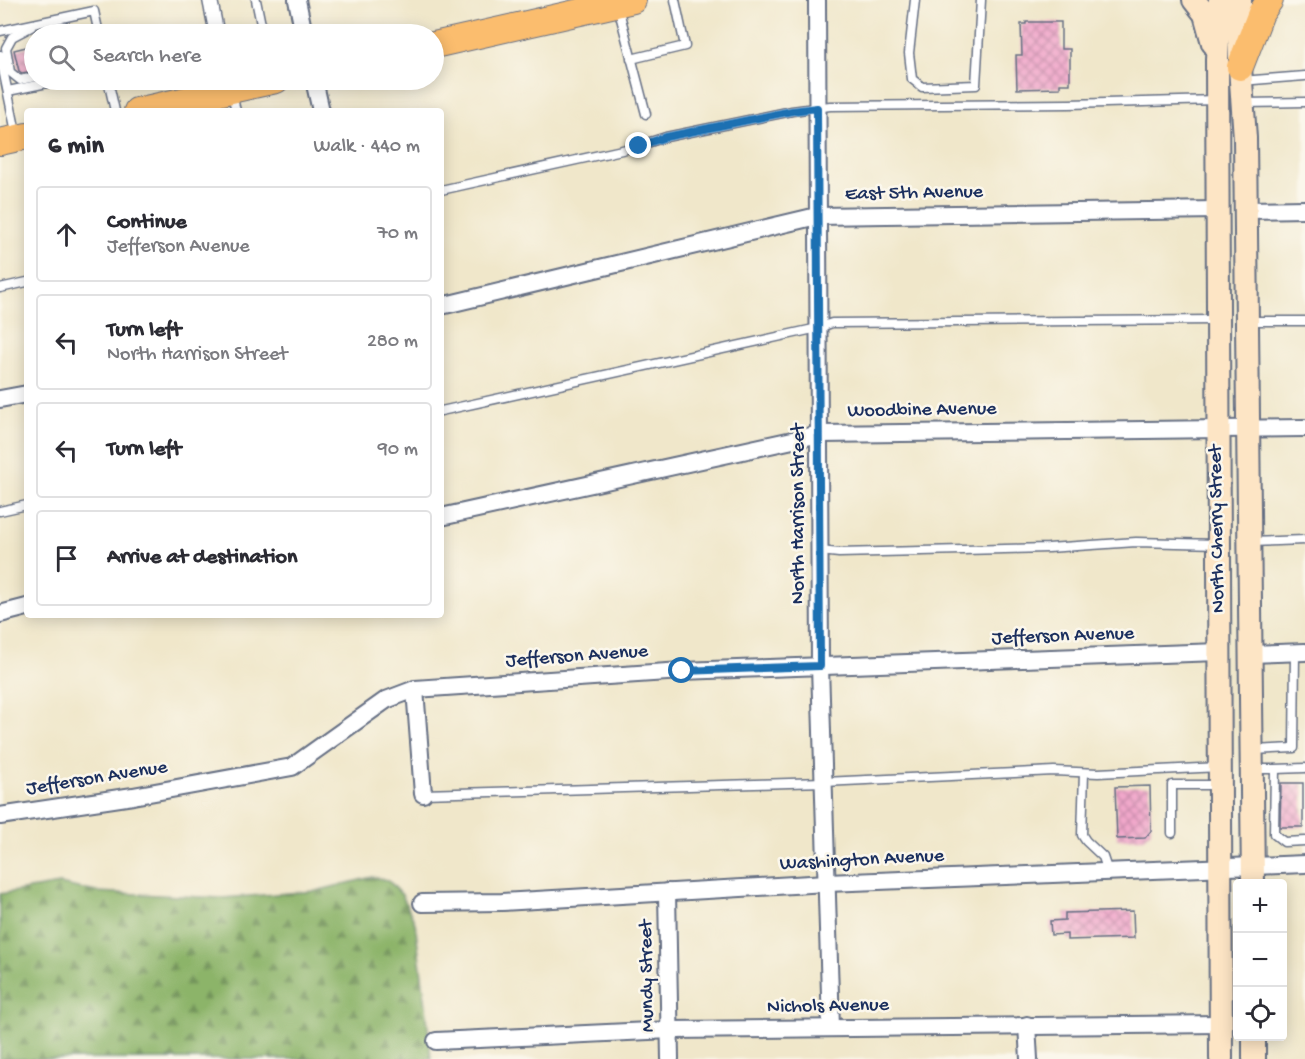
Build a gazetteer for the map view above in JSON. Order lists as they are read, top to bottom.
{
  "streets": {
    "main road": ["North Cherry Street"],
    "street": [
      "East 5th Avenue",
      "Woodbine Avenue",
      "North Harrison Street",
      "Jefferson Avenue",
      "Washington Avenue",
      "Mundy Street",
      "Nichols Avenue"
    ]
  },
  "crossings": [
    ["East 5th Avenue", "North Harrison Street"],
    ["East 5th Avenue", "North Cherry Street"],
    ["Woodbine Avenue", "North Harrison Street"],
    ["Woodbine Avenue", "North Cherry Street"],
    ["North Harrison Street", "Jefferson Avenue"],
    ["North Harrison Street", "Washington Avenue"],
    ["North Harrison Street", "Nichols Avenue"],
    ["North Cherry Street", "Jefferson Avenue"],
    ["North Cherry Street", "Washington Avenue"],
    ["North Cherry Street", "Nichols Avenue"],
    ["Washington Avenue", "Mundy Street"],
    ["Mundy Street", "Nichols Avenue"]
  ],
  "page": {
    "search": "Search here",
    "heading": ["6 min", "Walk · 440 m"],
    "list": [
      ["Continue", "Jefferson Avenue", "70 m"],
      ["Turn left", "North Harrison Street", "280 m"],
      ["Turn left", "90 m"],
      "Arrive at destination"
    ],
    "map_buttons": ["+", "−"]
  }
}
